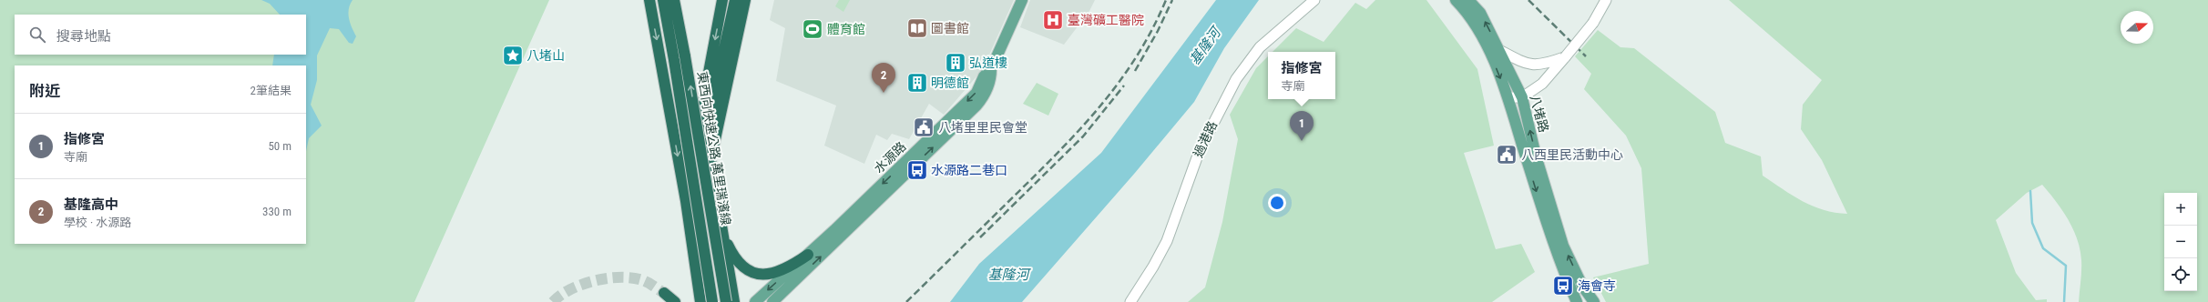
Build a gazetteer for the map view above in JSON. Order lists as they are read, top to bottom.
{
  "streets": {
    "highway": ["東西向快速公路 萬里瑞濱線"],
    "main road": ["八堵路", "水源路"],
    "street": ["過港路"]
  },
  "water": ["基隆河"],
  "places": {
    "hospital": ["臺灣礦工醫院"],
    "library": ["圖書館"],
    "sports": ["體育館"],
    "place": ["八堵山"],
    "building": ["弘道樓", "明德館"],
    "public building": ["八堵里里民會堂", "八西里民活動中心"],
    "bus stop": ["水源路二巷口", "海會寺"]
  },
  "north": "right",
  "page": {
    "search": "搜尋地點",
    "popup": ["指修宮", "寺廟"],
    "pins": ["2", "1"],
    "heading": ["附近", "2筆結果"],
    "list": [
      {
        "mark": "1",
        "name": "指修宮",
        "note": "寺廟",
        "value": "50 m"
      },
      {
        "mark": "2",
        "name": "基隆高中",
        "note": "學校 · 水源路",
        "value": "330 m"
      }
    ],
    "map_buttons": ["+", "−"]
  }
}
